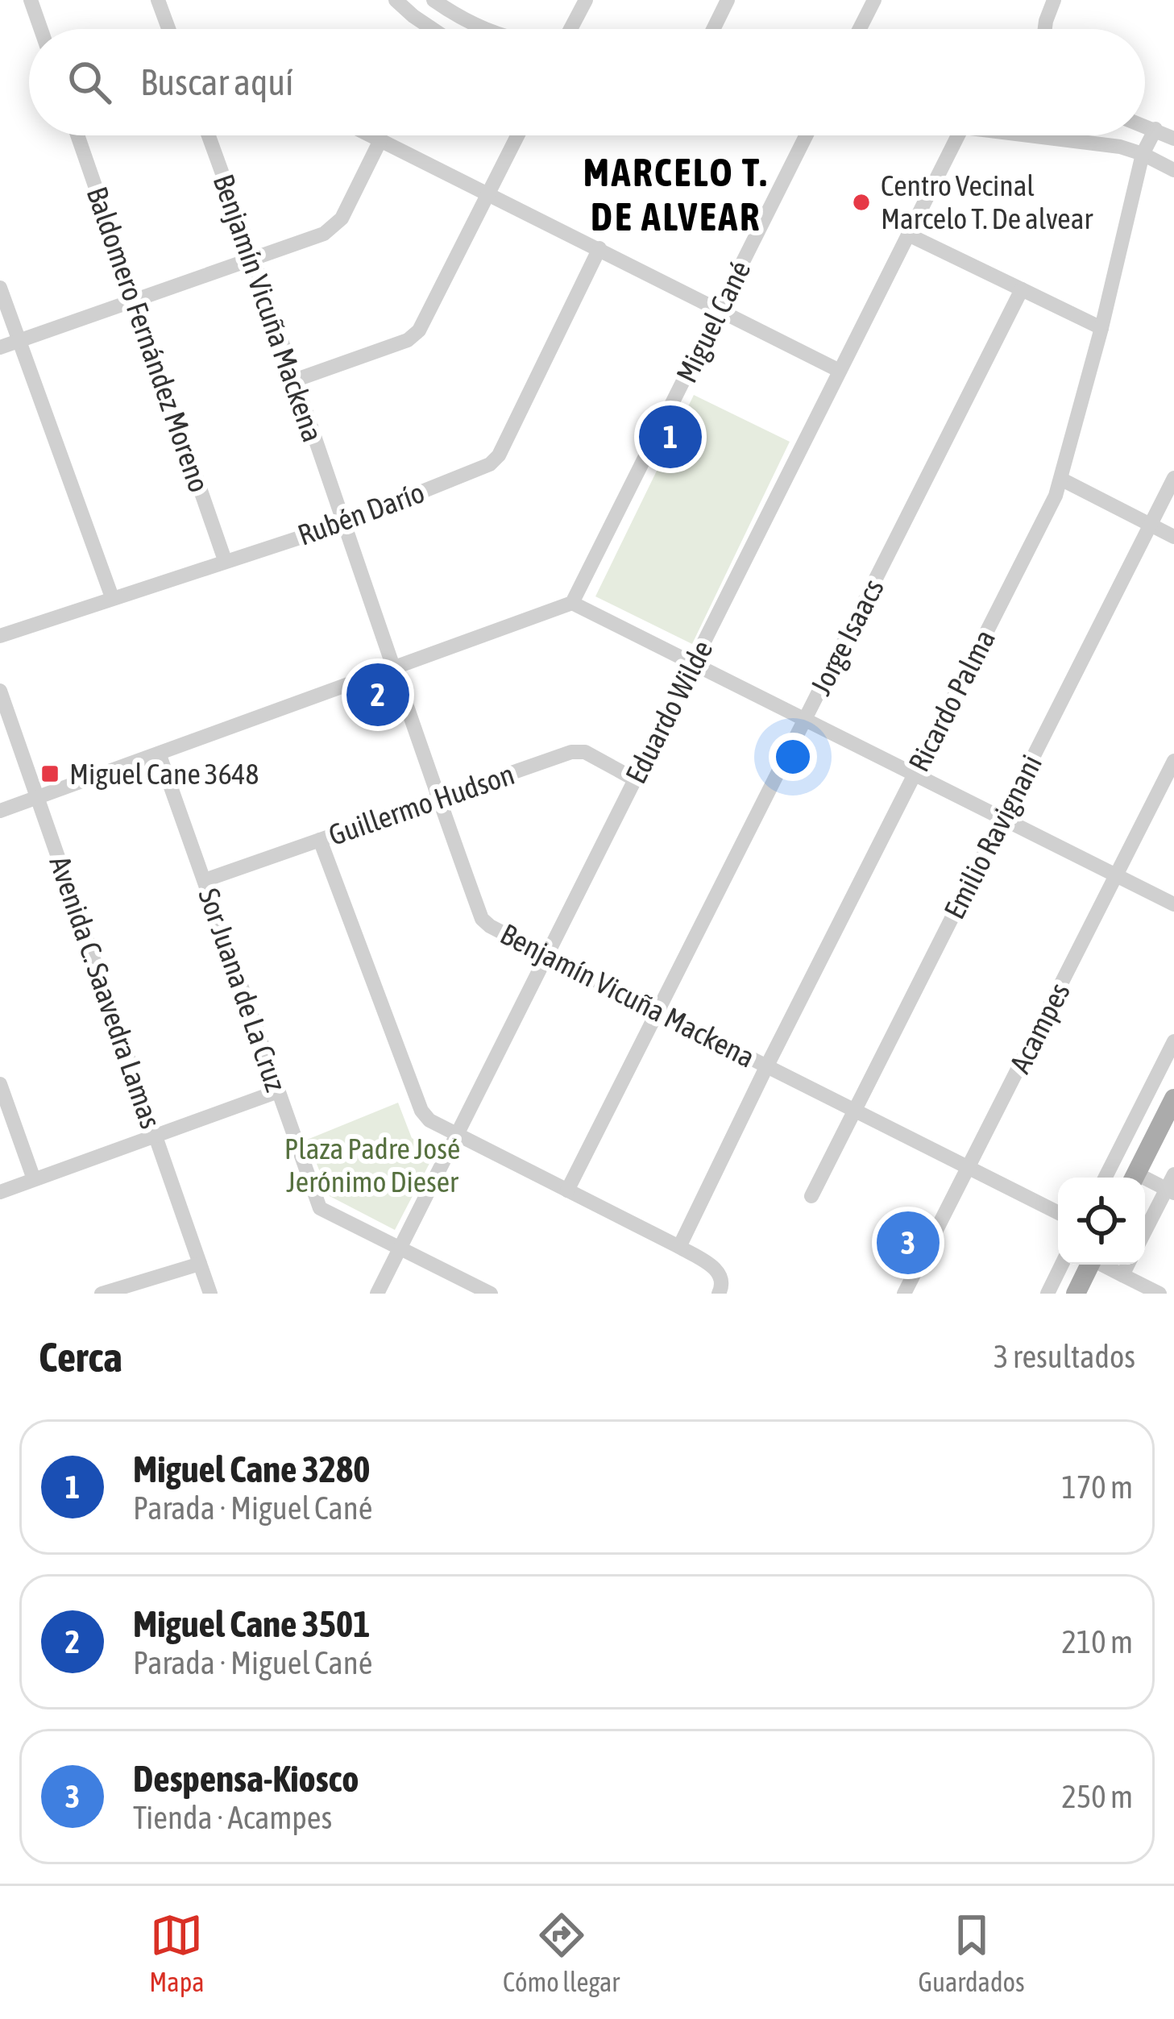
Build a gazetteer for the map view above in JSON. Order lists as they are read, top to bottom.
{
  "streets": {
    "street": [
      "Benjamín Vicuña Mackena",
      "Miguel Cané",
      "Baldomero Fernández Moreno",
      "Rubén Darío",
      "Jorge Isaacs",
      "Ricardo Palma",
      "Eduardo Wilde",
      "Guillermo Hudson",
      "Emilio Ravignani",
      "Sor Juana de La Cruz",
      "Avenida C. Saavedra Lamas",
      "Acampes"
    ]
  },
  "crossings": [
    ["Benjamín Vicuña Mackena", "Rubén Darío"],
    ["Benjamín Vicuña Mackena", "Jorge Isaacs"],
    ["Benjamín Vicuña Mackena", "Ricardo Palma"],
    ["Benjamín Vicuña Mackena", "Eduardo Wilde"],
    ["Benjamín Vicuña Mackena", "Guillermo Hudson"],
    ["Benjamín Vicuña Mackena", "Emilio Ravignani"],
    ["Benjamín Vicuña Mackena", "Acampes"],
    ["Baldomero Fernández Moreno", "Rubén Darío"],
    ["Eduardo Wilde", "Guillermo Hudson"],
    ["Eduardo Wilde", "Sor Juana de La Cruz"],
    ["Guillermo Hudson", "Sor Juana de La Cruz"]
  ],
  "districts": ["MARCELO T. DE ALVEAR"],
  "parks": ["Plaza Padre José Jerónimo Dieser"],
  "places": {
    "other": ["Centro Vecinal Marcelo T. De alvear"],
    "transit": ["Miguel Cane 3648"]
  },
  "page": {
    "search": "Buscar aquí",
    "pins": ["1", "2", "3"],
    "heading": ["Cerca", "3 resultados"],
    "list": [
      {
        "mark": "1",
        "name": "Miguel Cane 3280",
        "note": "Parada · Miguel Cané",
        "value": "170 m"
      },
      {
        "mark": "2",
        "name": "Miguel Cane 3501",
        "note": "Parada · Miguel Cané",
        "value": "210 m"
      },
      {
        "mark": "3",
        "name": "Despensa-Kiosco",
        "note": "Tienda · Acampes",
        "value": "250 m"
      }
    ],
    "nav": ["Mapa", "Cómo llegar", "Guardados"]
  }
}
